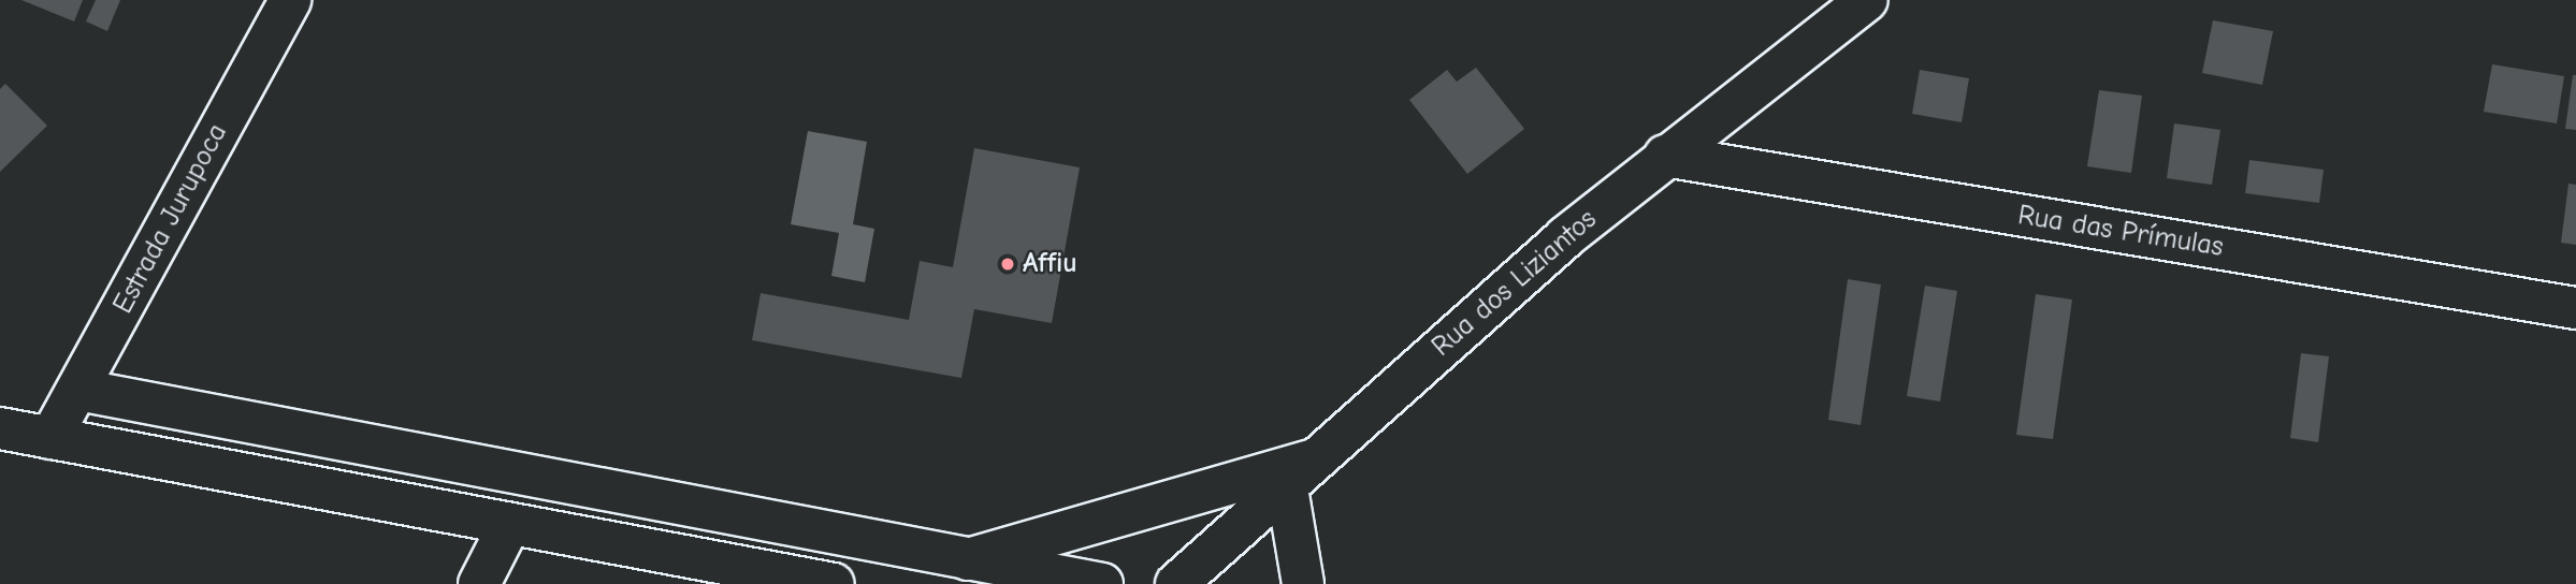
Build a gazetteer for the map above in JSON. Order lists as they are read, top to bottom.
{
  "streets": {
    "street": ["Estrada Jurupoca", "Rua das Prímulas", "Rua dos Liziantos"]
  },
  "crossings": [
    ["Rua das Prímulas", "Rua dos Liziantos"]
  ],
  "places": ["Affiu"]
}
